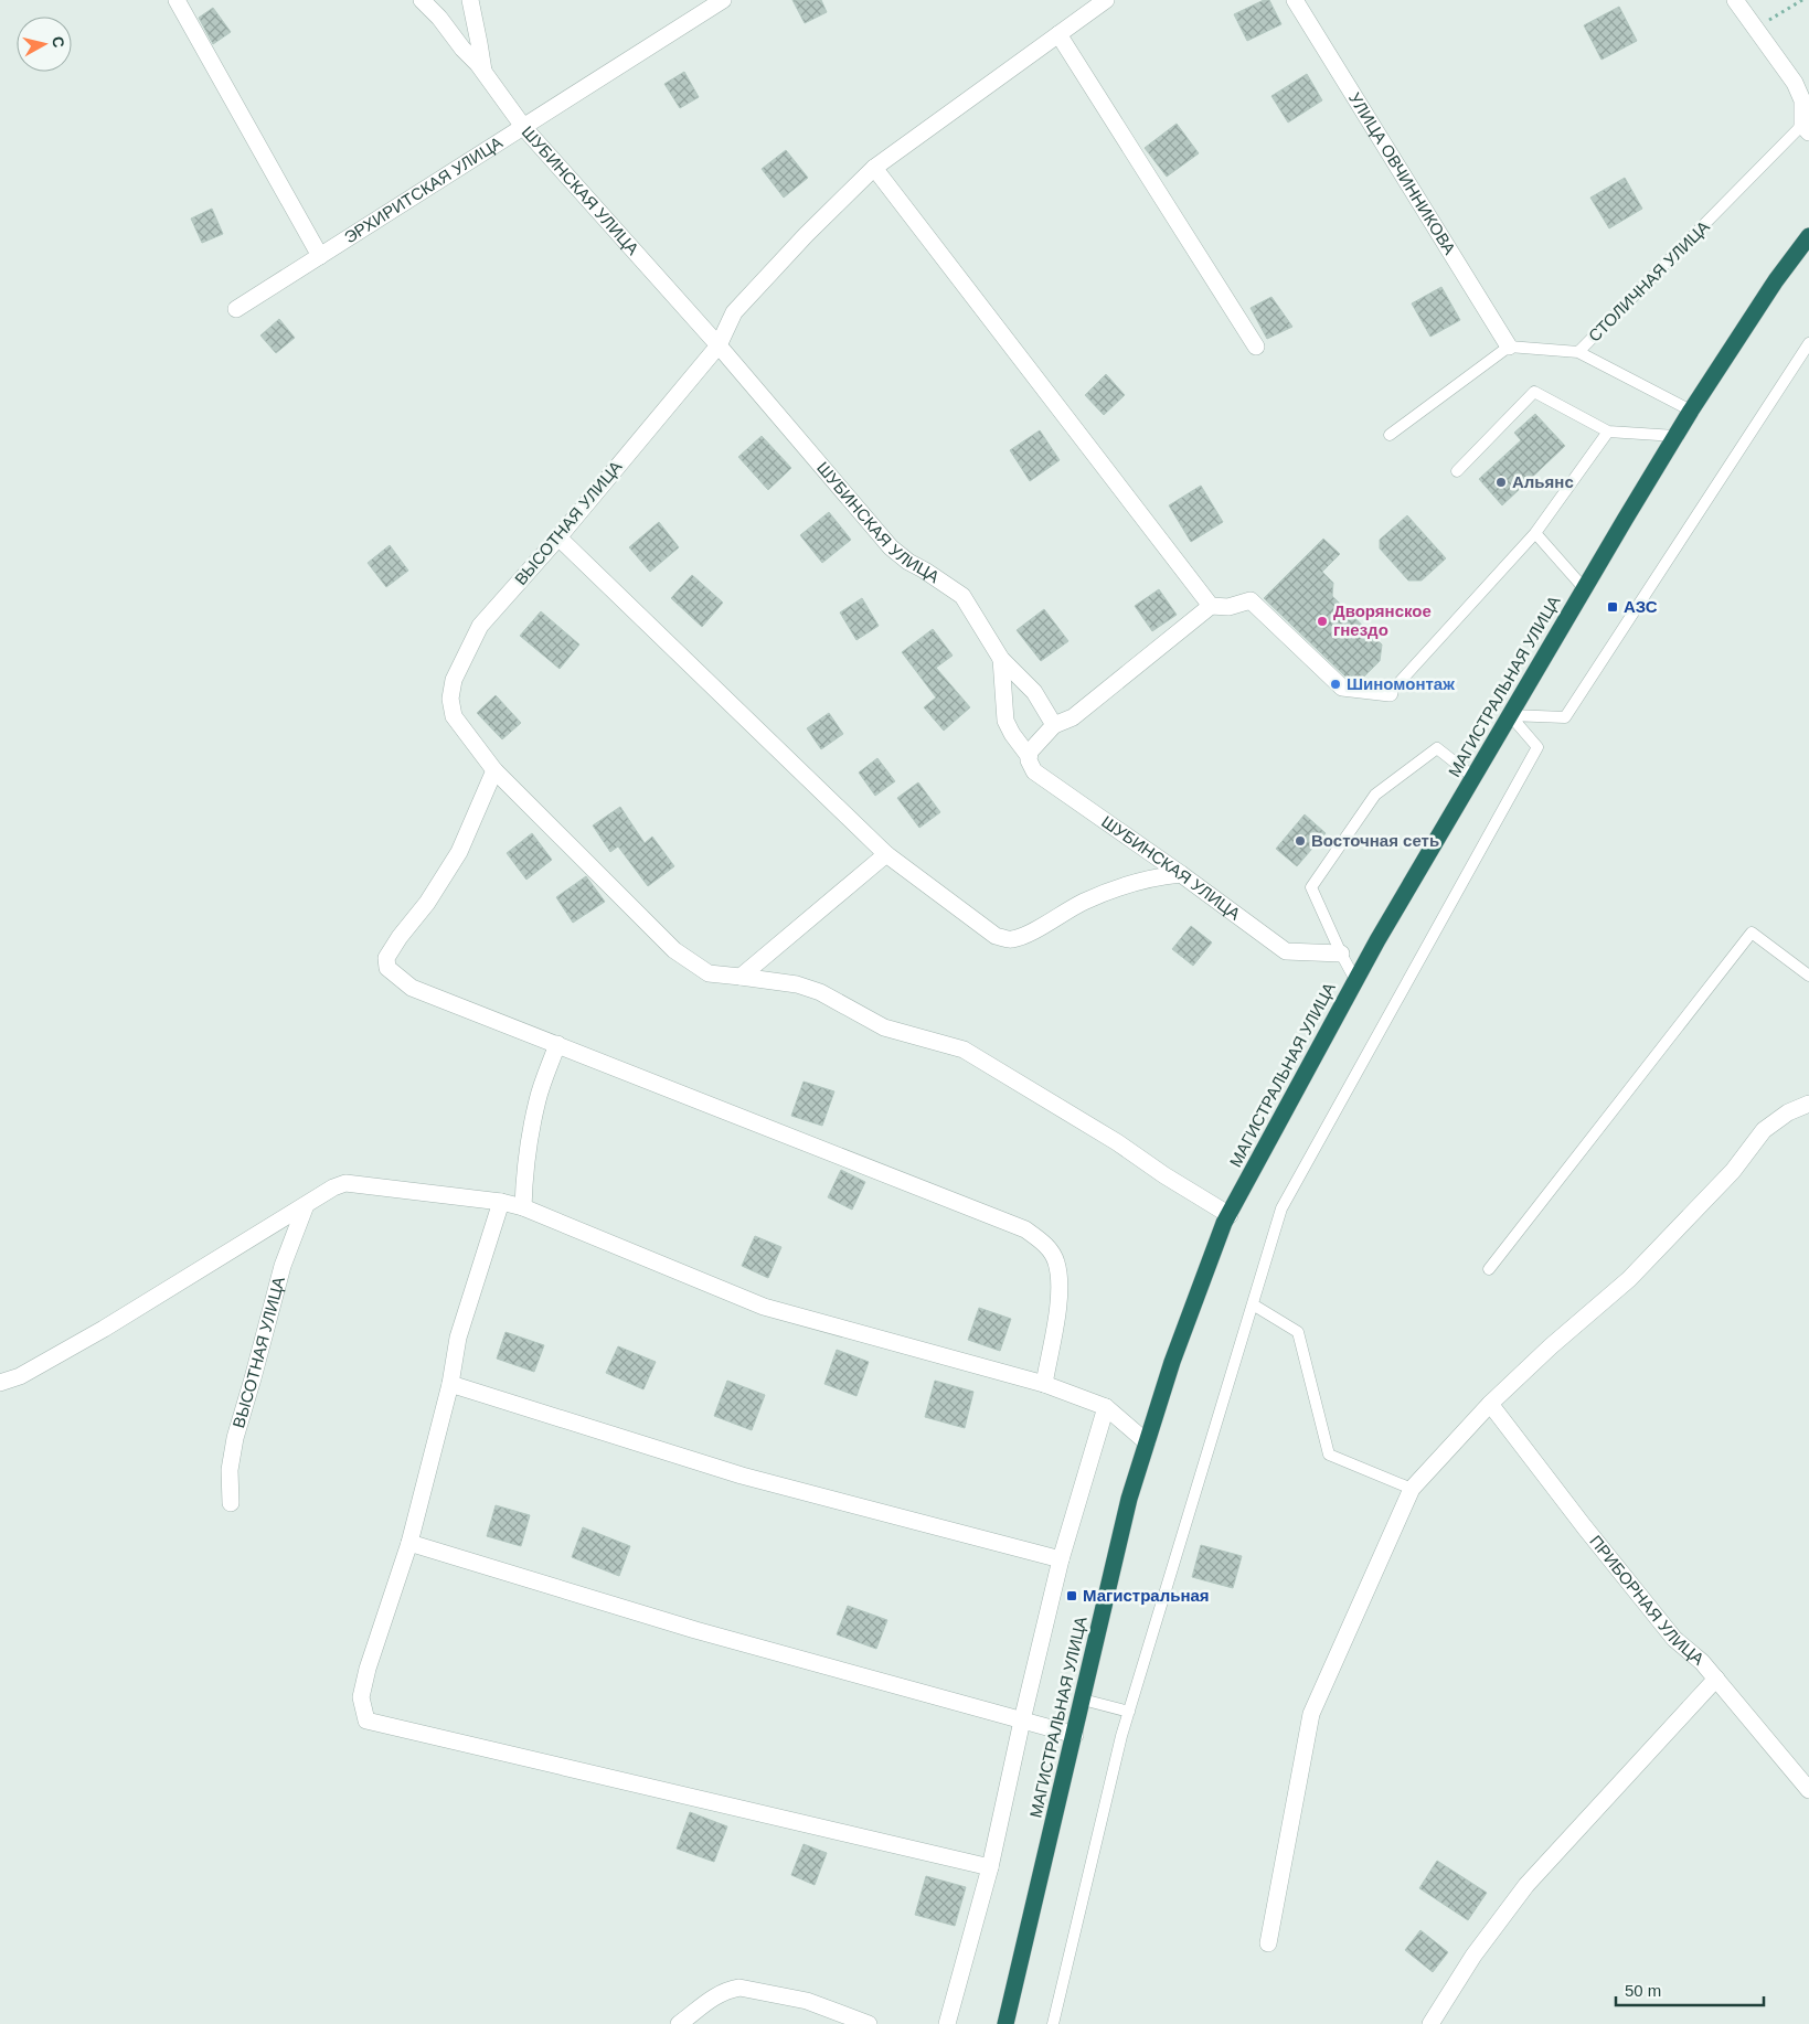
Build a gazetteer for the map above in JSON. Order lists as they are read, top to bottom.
{
  "streets": {
    "highway": ["МАГИСТРАЛЬНАЯ УЛИЦА"],
    "street": [
      "УЛИЦА ОВЧИННИКОВА",
      "ШУБИНСКАЯ УЛИЦА",
      "ЭРХИРИТСКАЯ УЛИЦА",
      "ВЫСОТНАЯ УЛИЦА",
      "ПРИБОРНАЯ УЛИЦА"
    ],
    "lane": ["СТОЛИЧНАЯ УЛИЦА"]
  },
  "crossings": [
    ["УЛИЦА ОВЧИННИКОВА", "СТОЛИЧНАЯ УЛИЦА"],
    ["ШУБИНСКАЯ УЛИЦА", "ЭРХИРИТСКАЯ УЛИЦА"],
    ["ШУБИНСКАЯ УЛИЦА", "ВЫСОТНАЯ УЛИЦА"]
  ],
  "places": {
    "other": [
      "Альянс",
      "Дворянское гнездо",
      "Шиномонтаж",
      "Восточная сеть"
    ],
    "transit": ["АЗС", "Магистральная"]
  },
  "scale_bar": "50 m",
  "north": "right"
}
